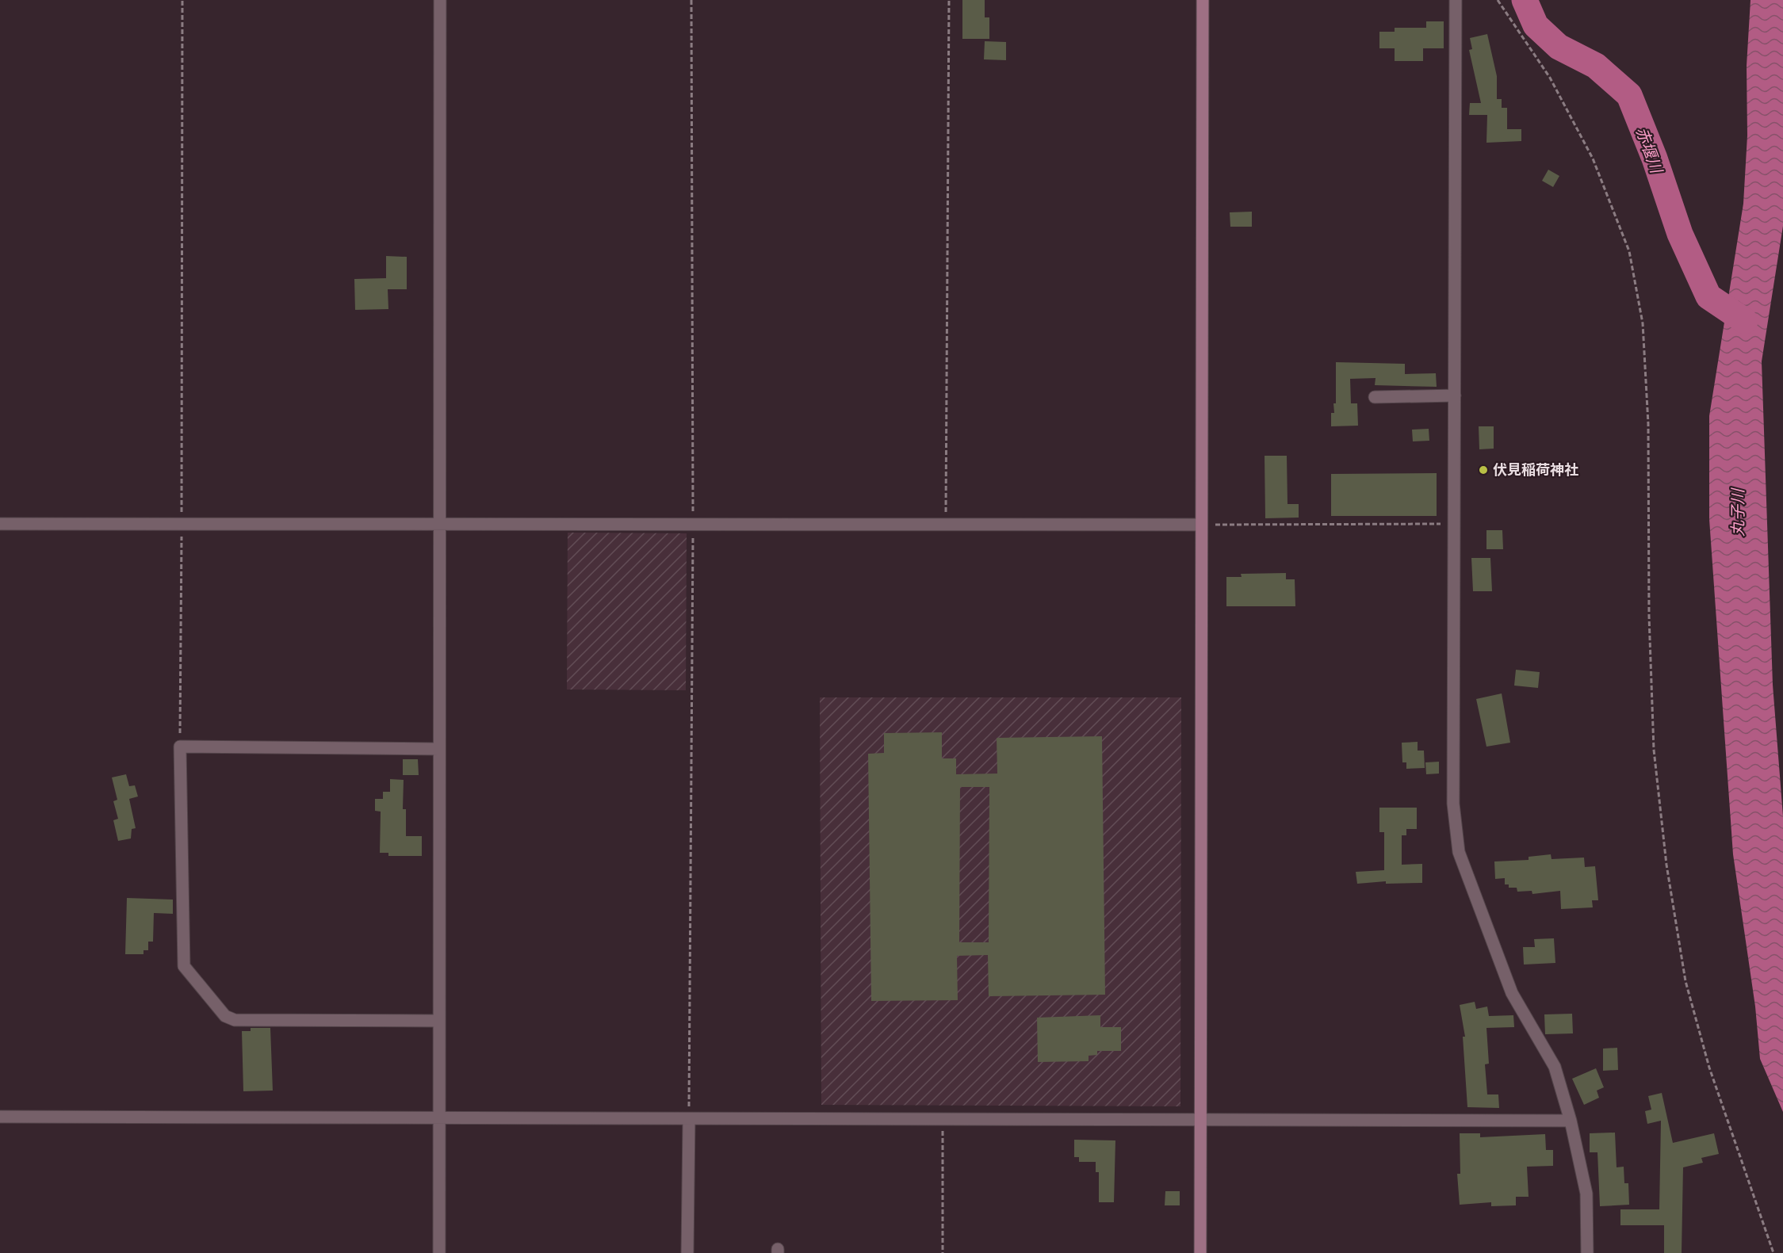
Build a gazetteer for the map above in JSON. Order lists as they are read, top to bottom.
{
  "water": ["赤堰川", "丸子川"],
  "places": ["伏見稲荷神社"]
}
